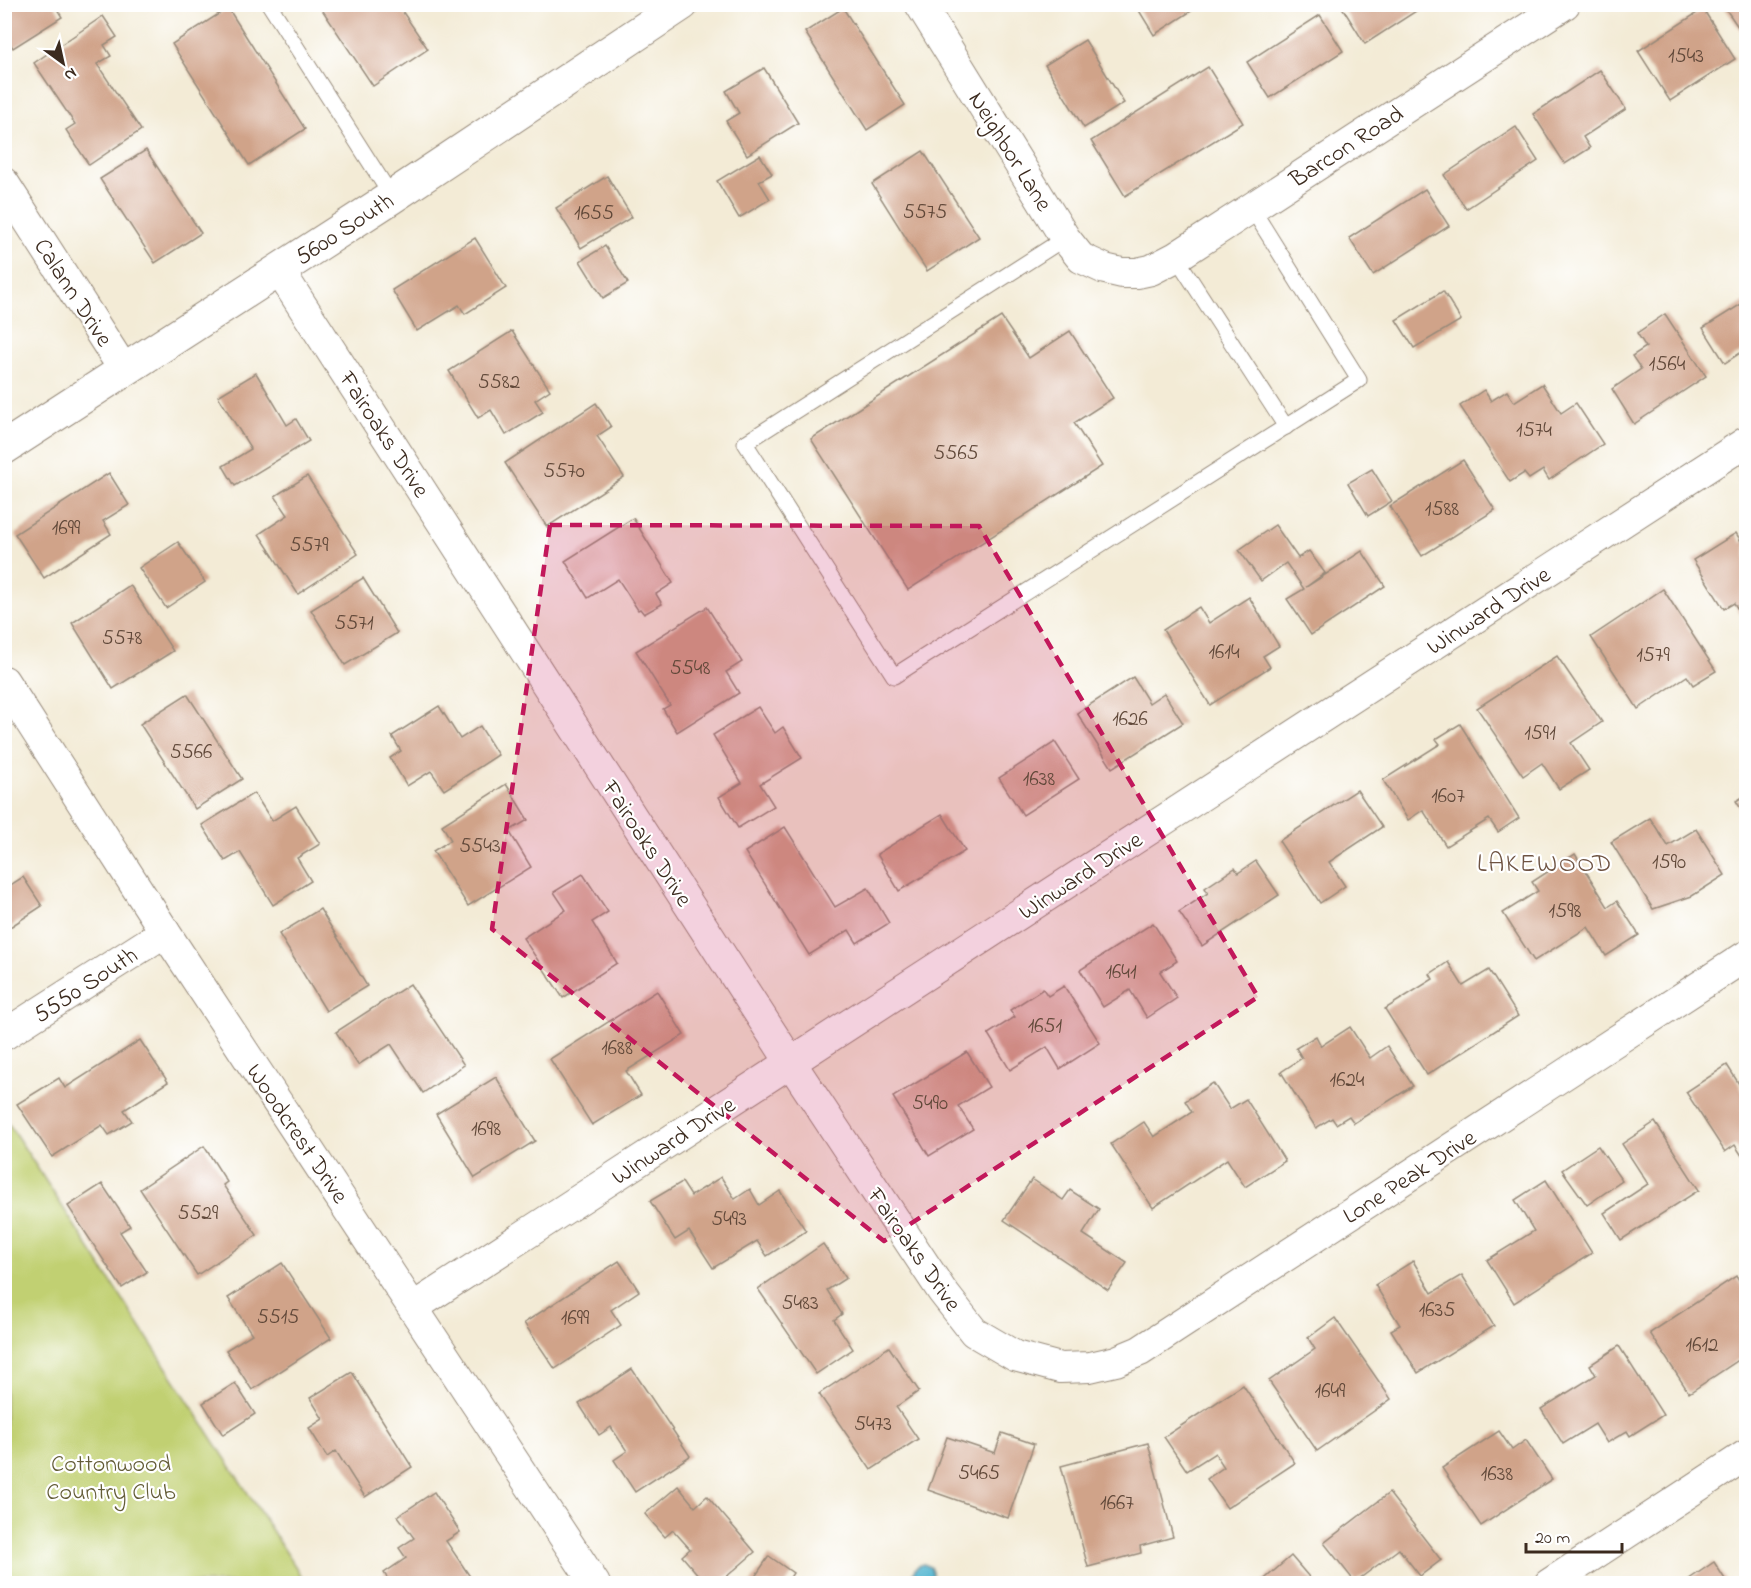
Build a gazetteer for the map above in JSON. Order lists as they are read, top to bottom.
{
  "streets": {
    "main road": ["5600 South"],
    "street": [
      "Barcon Road",
      "Neighbor Lane",
      "Calann Drive",
      "Fairoaks Drive",
      "Winward Drive",
      "5550 South",
      "Woodcrest Drive",
      "Lone Peak Drive"
    ]
  },
  "crossings": [
    ["Barcon Road", "Neighbor Lane"],
    ["5600 South", "Calann Drive"],
    ["5600 South", "Fairoaks Drive"],
    ["Fairoaks Drive", "Winward Drive"],
    ["Fairoaks Drive", "Lone Peak Drive"],
    ["Winward Drive", "Woodcrest Drive"],
    ["5550 South", "Woodcrest Drive"]
  ],
  "districts": ["LAKEWOOD"],
  "parks": ["Cottonwood Country Club"],
  "house_numbers": [
    "1543",
    "5575",
    "1655",
    "1564",
    "5582",
    "1574",
    "5565",
    "5570",
    "1588",
    "1699",
    "5579",
    "5571",
    "5578",
    "1614",
    "1579",
    "5548",
    "1626",
    "1591",
    "5566",
    "1638",
    "1607",
    "5543",
    "1590",
    "1598",
    "1641",
    "1651",
    "1688",
    "1624",
    "5490",
    "1698",
    "5529",
    "5493",
    "5483",
    "1635",
    "5515",
    "1699",
    "1612",
    "1649",
    "5473",
    "5465",
    "1638",
    "1667"
  ],
  "scale_bar": "20 m",
  "north": "bottom right"
}
